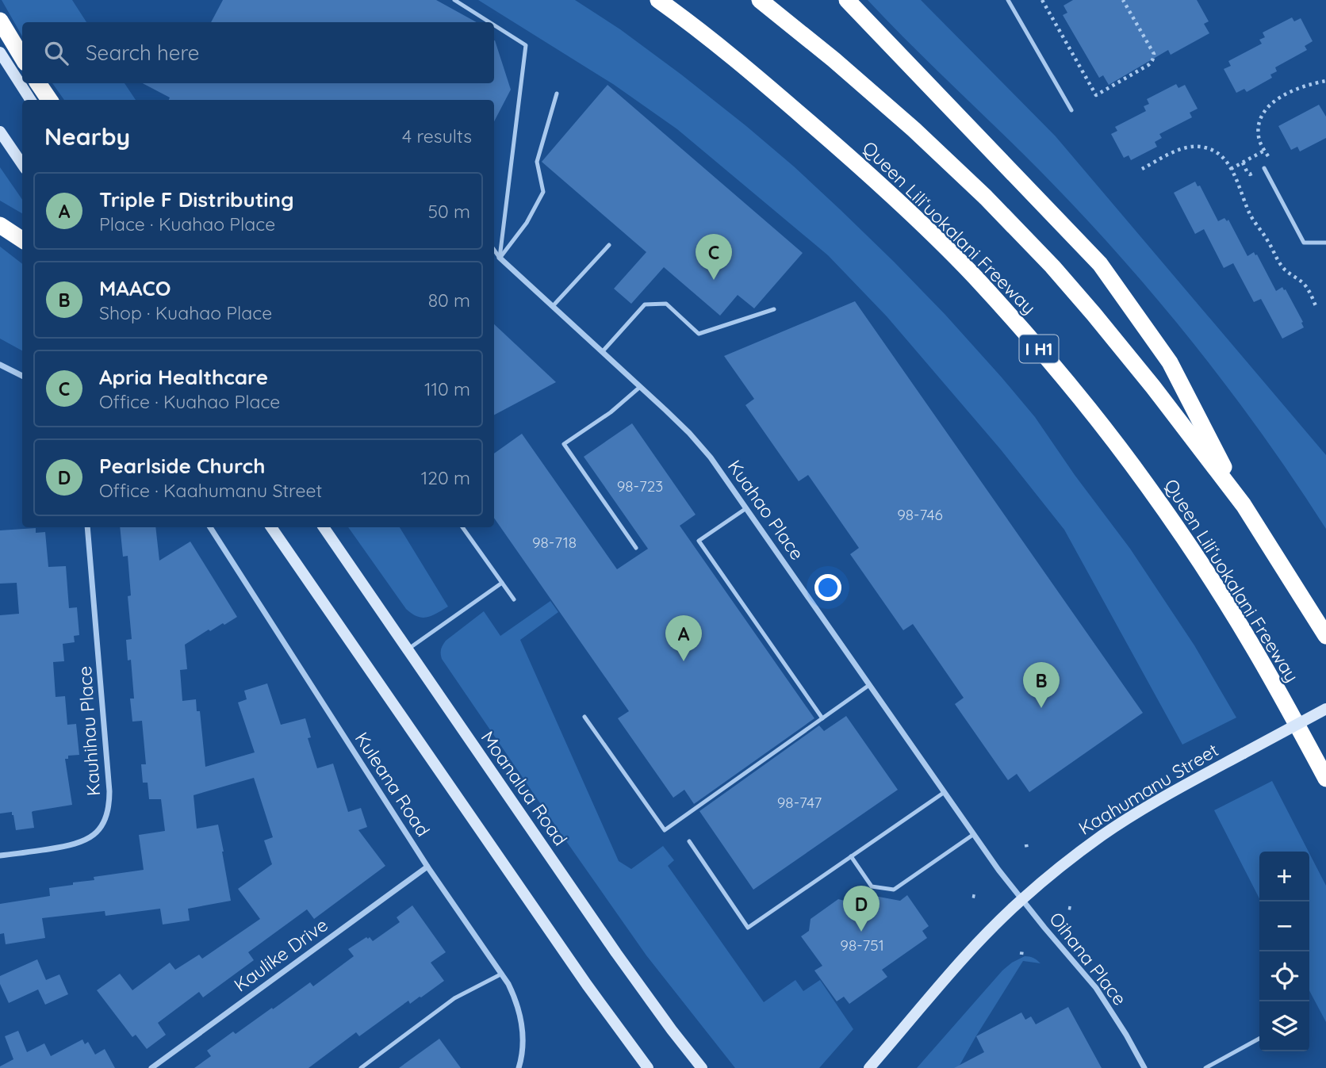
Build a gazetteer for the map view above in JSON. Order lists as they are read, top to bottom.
{
  "streets": {
    "highway": ["Queen Liliʻuokalani Freeway", "I H1"],
    "main road": ["Moanalua Road", "Kaahumanu Street"],
    "street": [
      "Kuahao Place",
      "Kauhihau Place",
      "Kuleana Road",
      "Kaulike Drive",
      "Oihana Place"
    ]
  },
  "crossings": [
    ["Kuahao Place", "Kaahumanu Street"],
    ["Kuahao Place", "Oihana Place"],
    ["Kuleana Road", "Kaulike Drive"],
    ["Kaahumanu Street", "Oihana Place"]
  ],
  "house_numbers": [
    "98-723",
    "98-746",
    "98-718",
    "98-747",
    "98-751"
  ],
  "page": {
    "search": "Search here",
    "heading": ["Nearby", "4 results"],
    "list": [
      {
        "mark": "A",
        "name": "Triple F Distributing",
        "note": "Place · Kuahao Place",
        "value": "50 m"
      },
      {
        "mark": "B",
        "name": "MAACO",
        "note": "Shop · Kuahao Place",
        "value": "80 m"
      },
      {
        "mark": "C",
        "name": "Apria Healthcare",
        "note": "Office · Kuahao Place",
        "value": "110 m"
      },
      {
        "mark": "D",
        "name": "Pearlside Church",
        "note": "Office · Kaahumanu Street",
        "value": "120 m"
      }
    ],
    "pins": [
      "C",
      "A",
      "B",
      "D"
    ],
    "map_buttons": ["+", "−"]
  }
}
